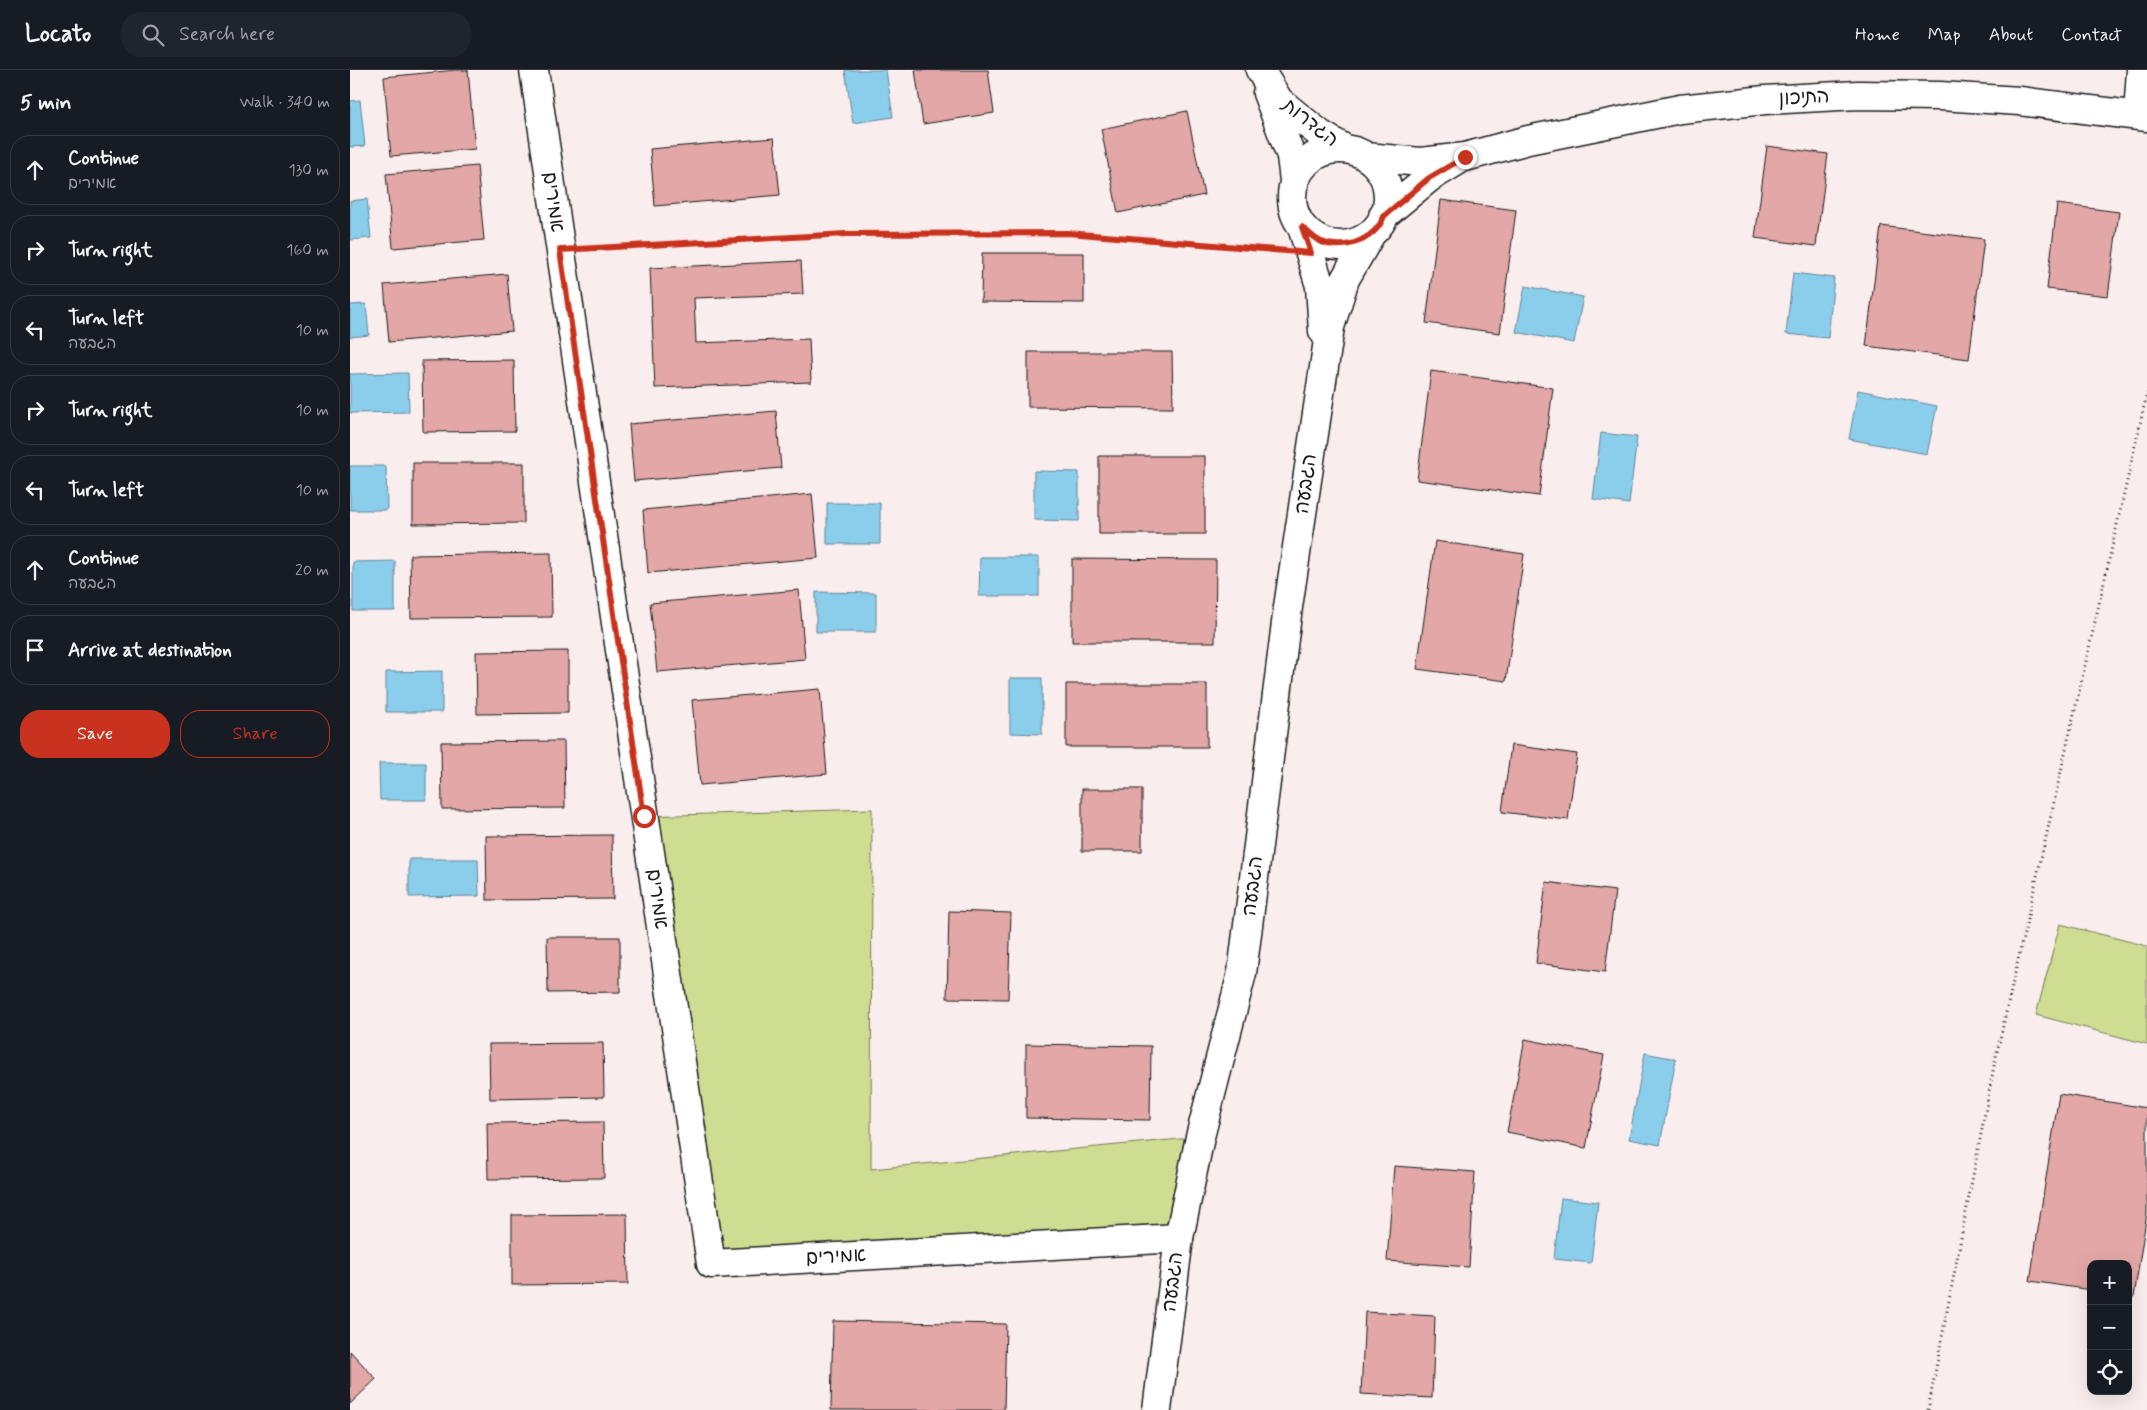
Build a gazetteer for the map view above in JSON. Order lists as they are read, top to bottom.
{
  "streets": {
    "street": [
      "התיכון",
      "הגדרות",
      "אמירים",
      "הגבעה"
    ]
  },
  "crossings": [
    ["התיכון", "הגבעה"],
    ["הגדרות", "הגבעה"],
    ["אמירים", "הגבעה"]
  ],
  "page": {
    "header": "Locato",
    "search": "Search here",
    "nav": [
      "Home",
      "Map",
      "About",
      "Contact"
    ],
    "heading": ["5 min", "Walk · 340 m"],
    "list": [
      ["Continue", "אמירים", "130 m"],
      ["Turn right", "160 m"],
      ["Turn left", "הגבעה", "10 m"],
      ["Turn right", "10 m"],
      ["Turn left", "10 m"],
      ["Continue", "הגבעה", "20 m"],
      "Arrive at destination"
    ],
    "buttons": ["Save", "Share"],
    "map_buttons": ["+", "−"]
  }
}
